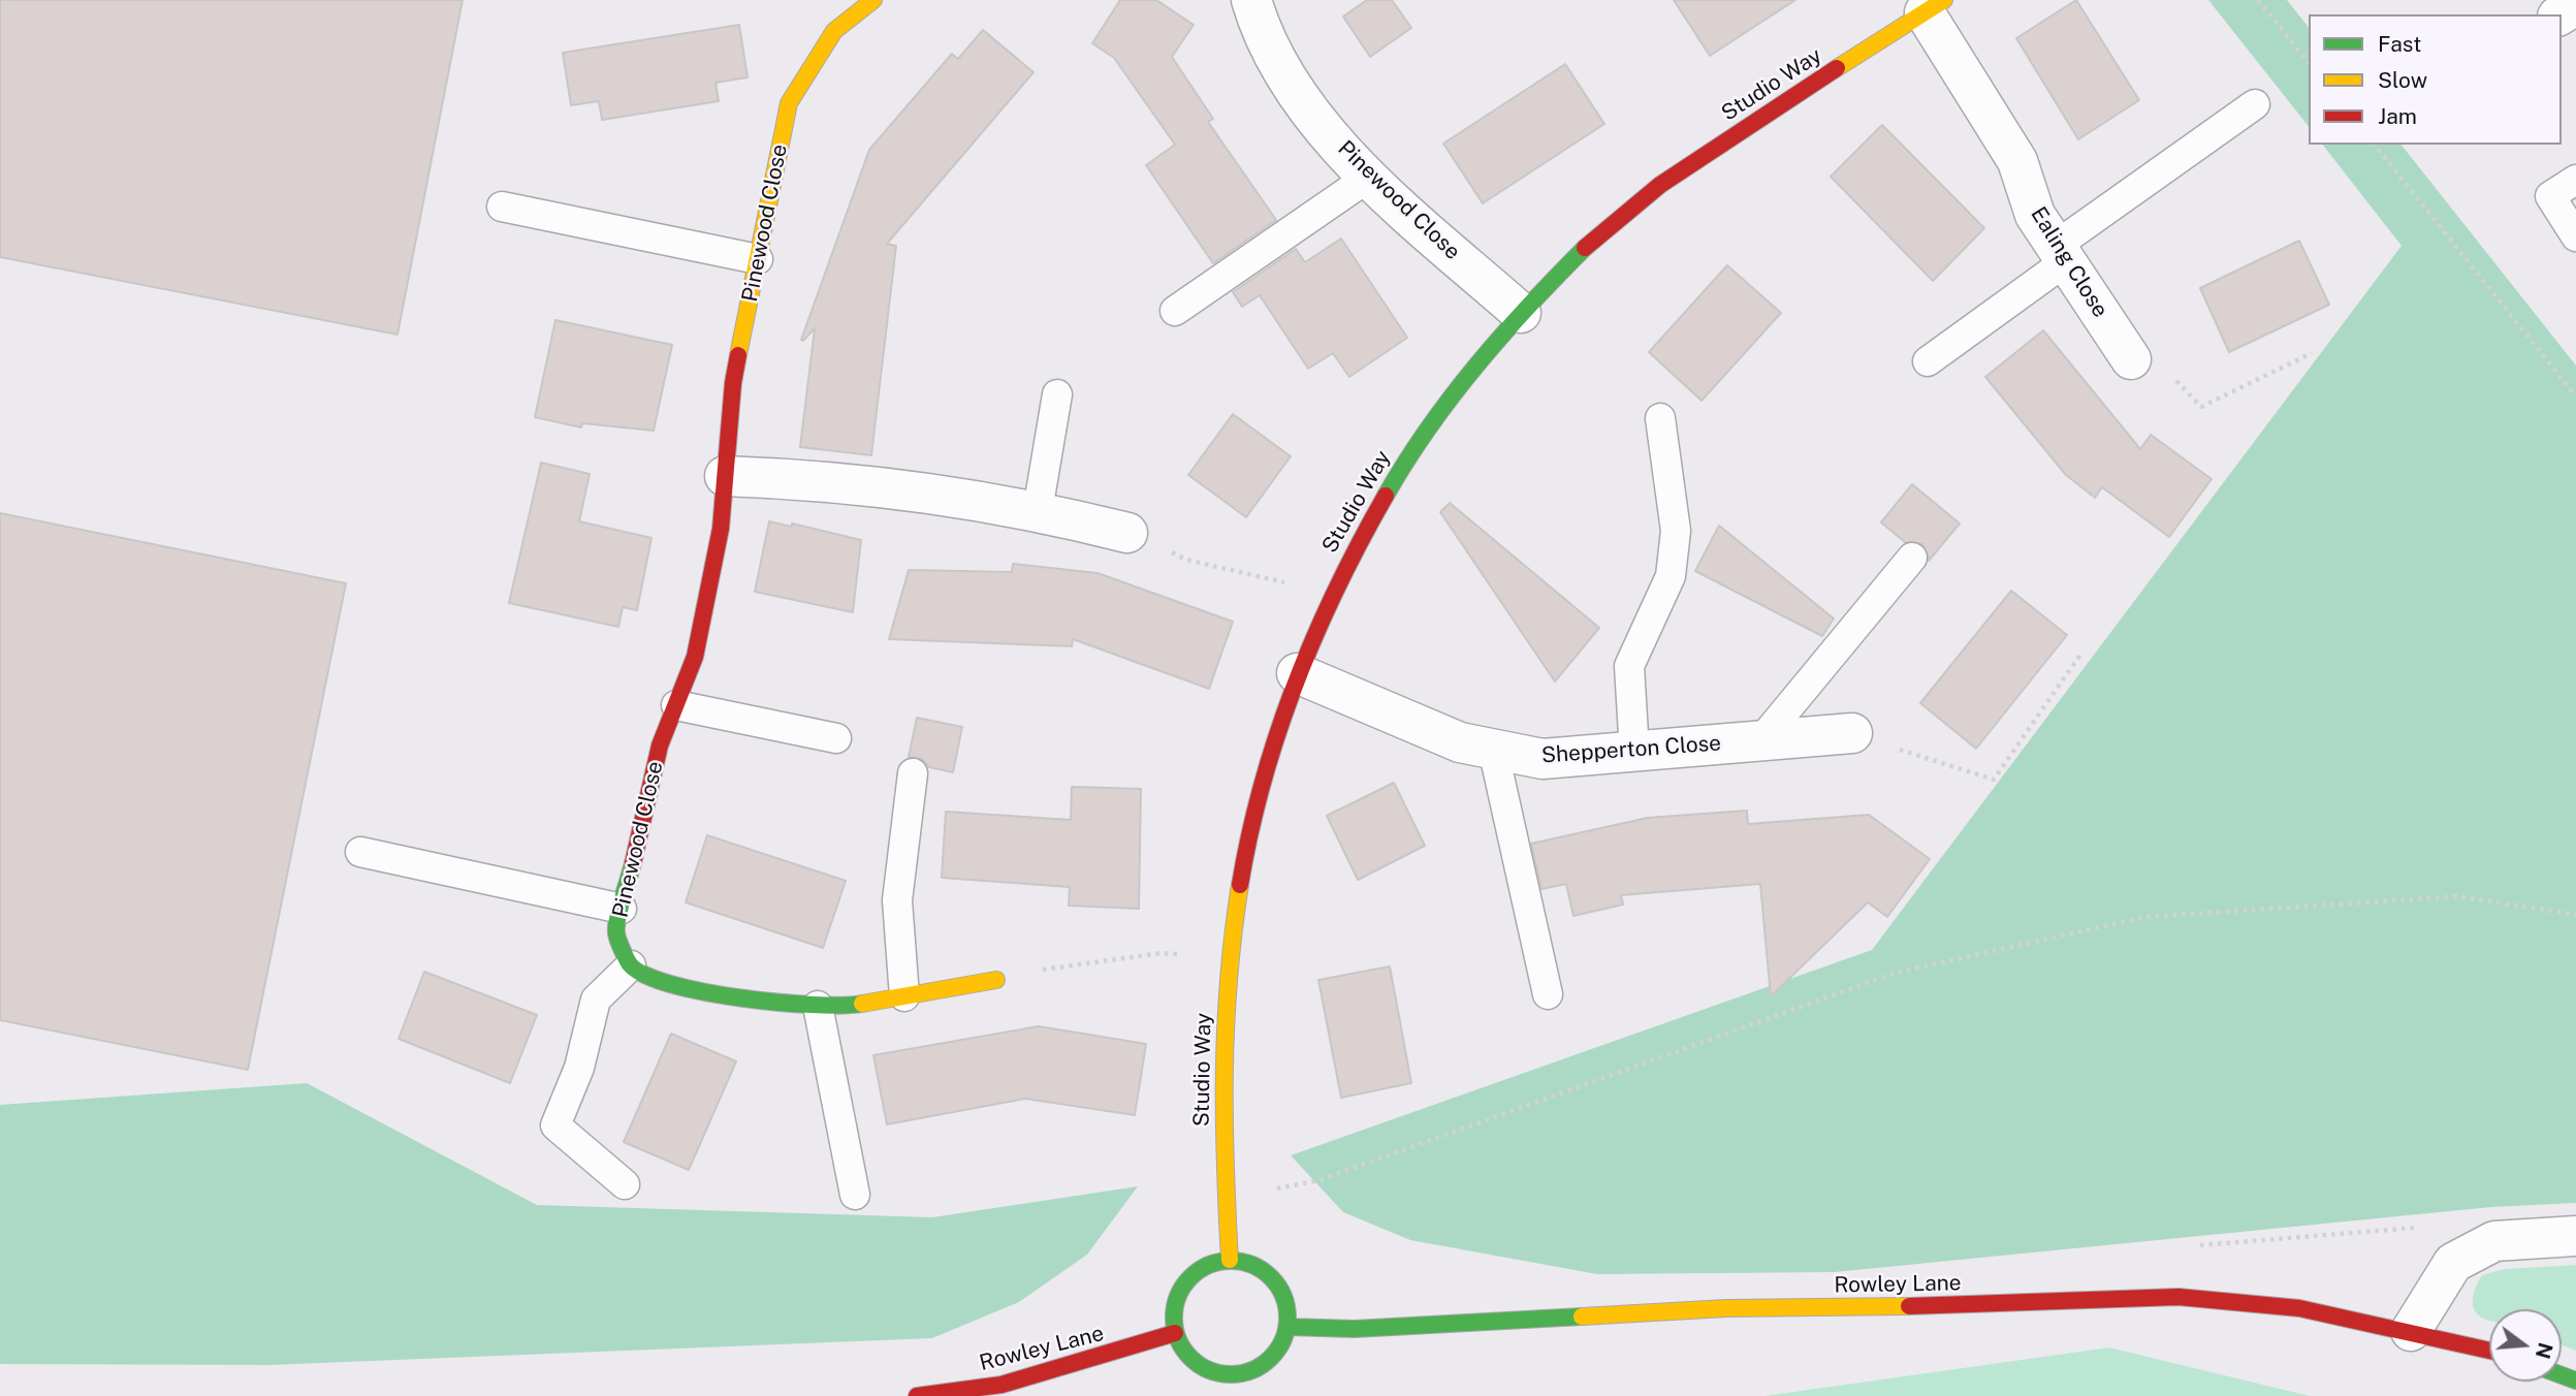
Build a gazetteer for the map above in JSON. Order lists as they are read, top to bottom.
{
  "streets": {
    "street": [
      "Studio Way",
      "Pinewood Close",
      "Ealing Close",
      "Shepperton Close",
      "Rowley Lane"
    ]
  },
  "crossings": [
    ["Studio Way", "Pinewood Close"],
    ["Studio Way", "Ealing Close"],
    ["Studio Way", "Shepperton Close"],
    ["Studio Way", "Rowley Lane"]
  ],
  "legend": ["Fast", "Slow", "Jam"],
  "north": "right"
}
